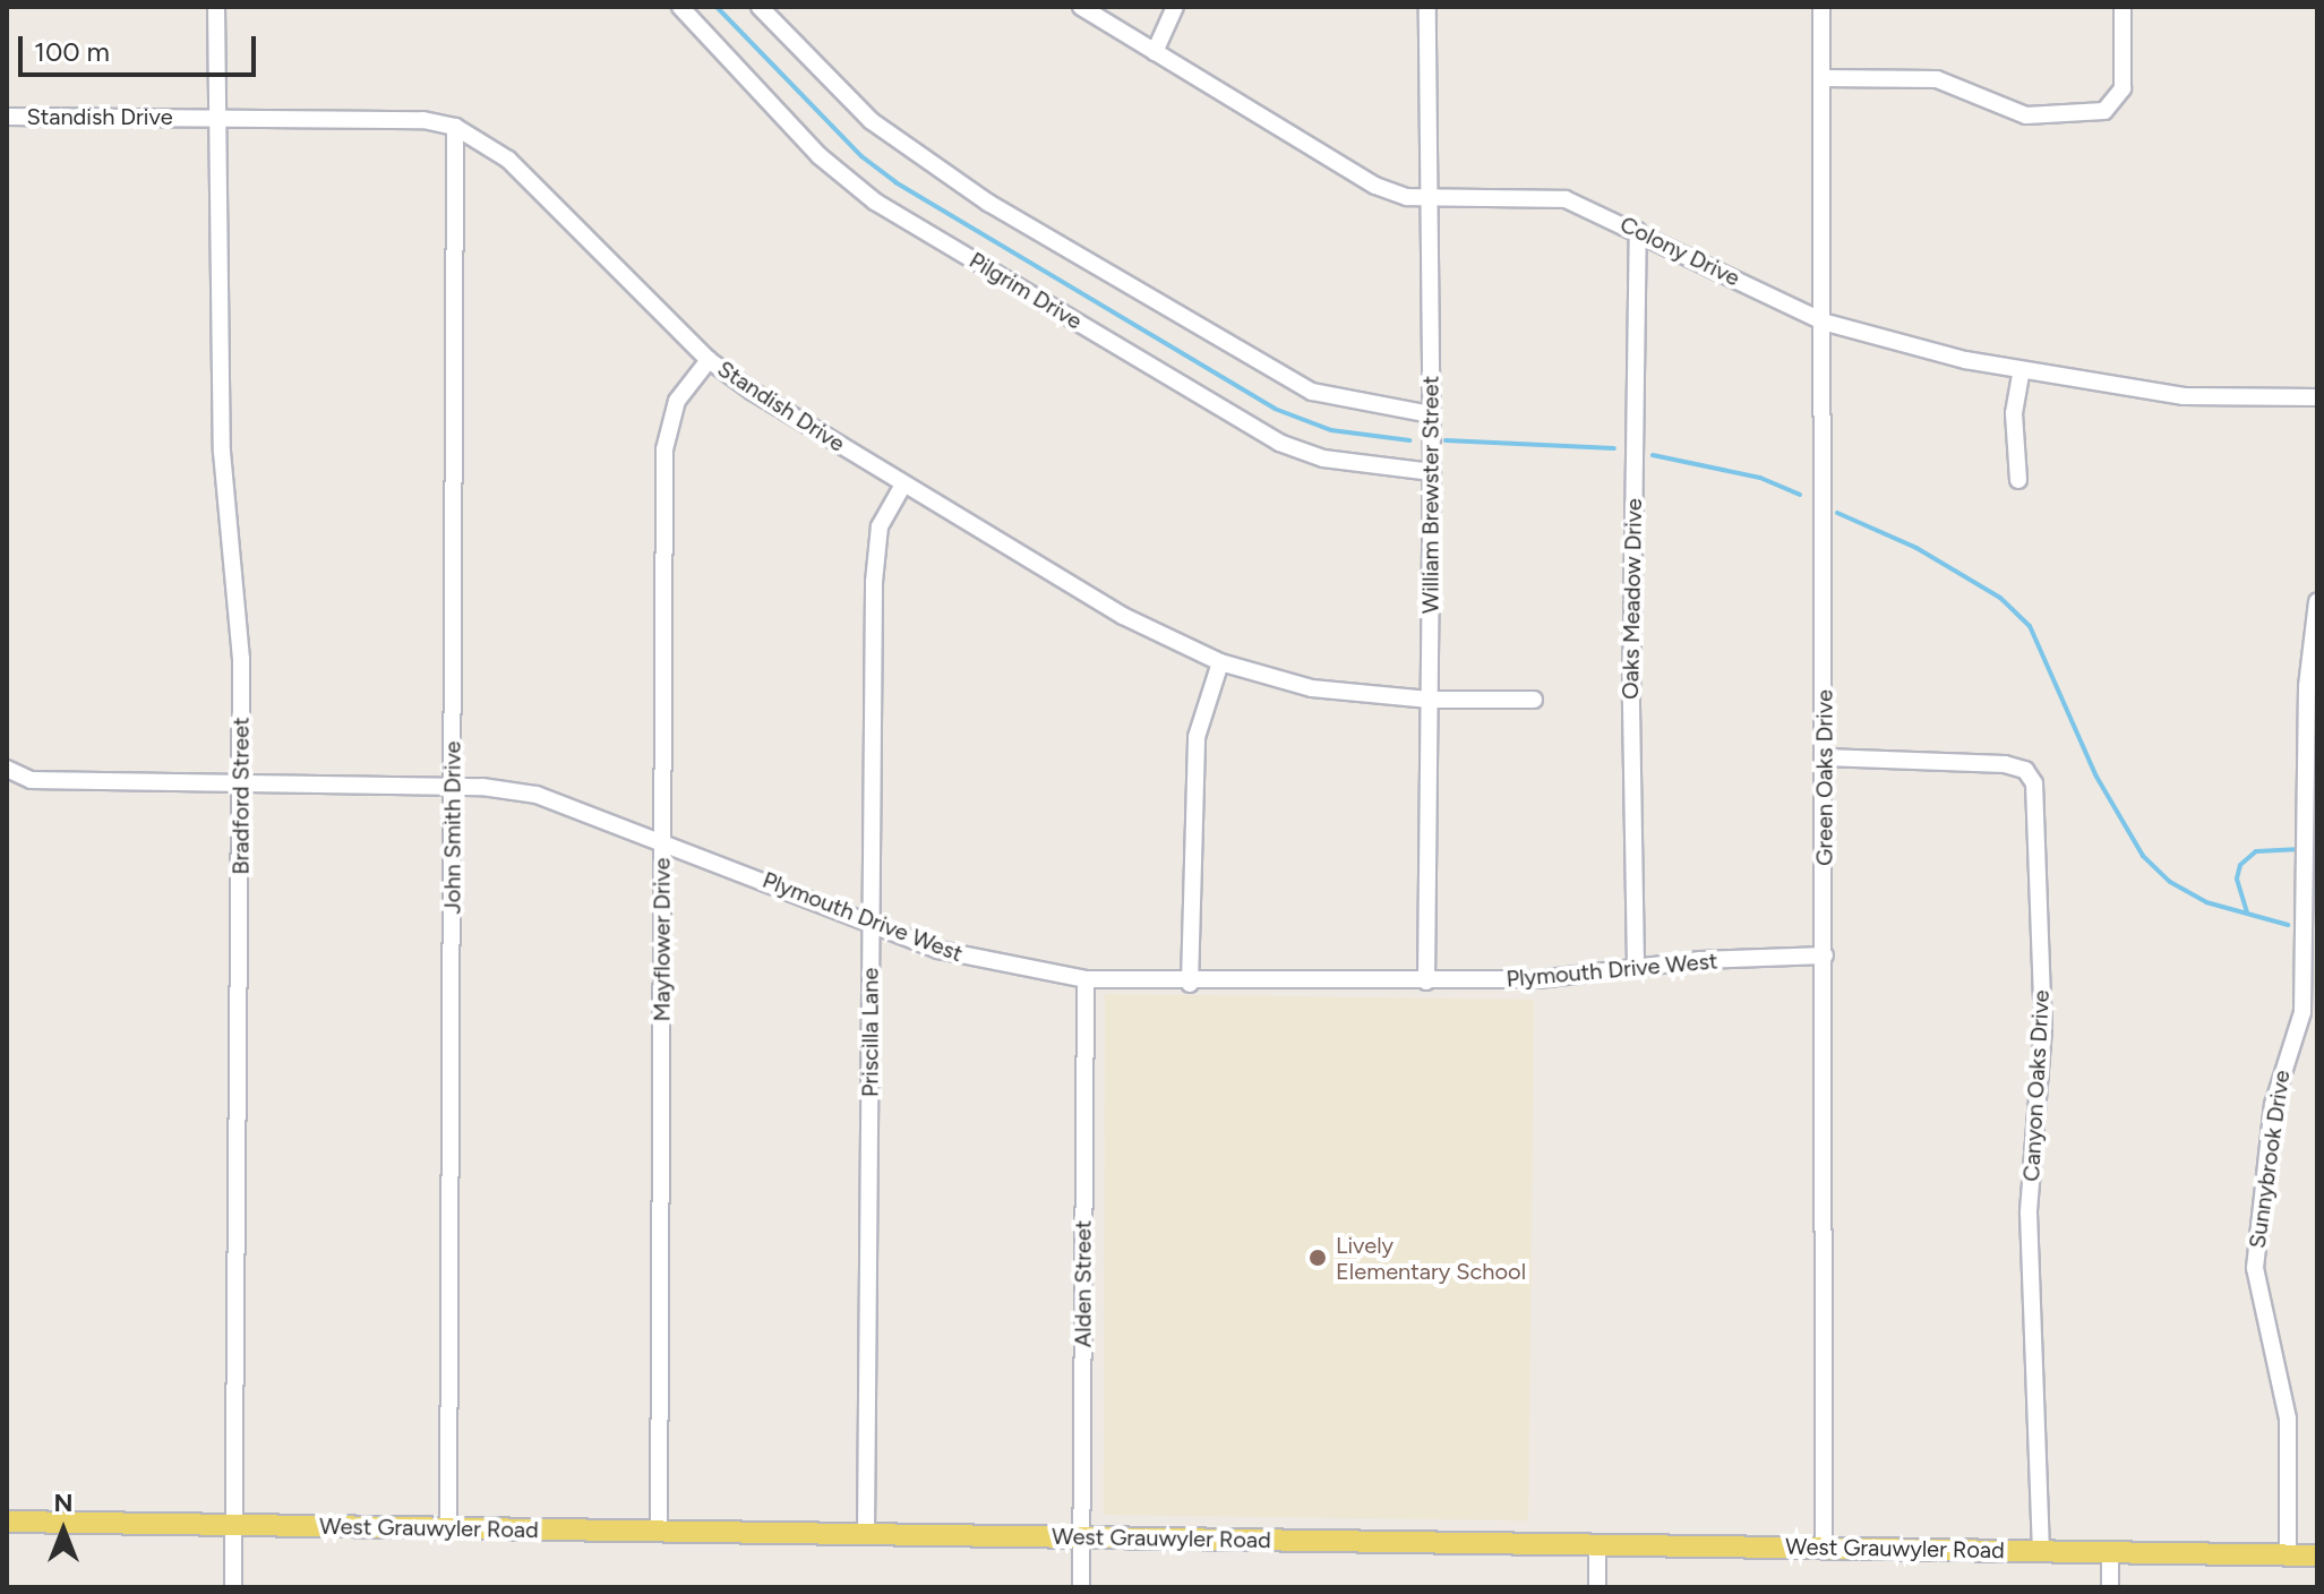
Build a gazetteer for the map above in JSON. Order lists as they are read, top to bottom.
{
  "streets": {
    "main road": ["West Grauwyler Road"],
    "street": [
      "Standish Drive",
      "Colony Drive",
      "Pilgrim Drive",
      "William Brewster Street",
      "Oaks Meadow Drive",
      "Green Oaks Drive",
      "Bradford Street",
      "John Smith Drive",
      "Plymouth Drive West",
      "Mayflower Drive",
      "Priscilla Lane",
      "Canyon Oaks Drive",
      "Sunnybrook Drive",
      "Alden Street"
    ]
  },
  "crossings": [
    ["Standish Drive", "William Brewster Street"],
    ["Standish Drive", "Bradford Street"],
    ["Standish Drive", "John Smith Drive"],
    ["Standish Drive", "Mayflower Drive"],
    ["Standish Drive", "Priscilla Lane"],
    ["Colony Drive", "William Brewster Street"],
    ["Colony Drive", "Oaks Meadow Drive"],
    ["Colony Drive", "Green Oaks Drive"],
    ["Pilgrim Drive", "William Brewster Street"],
    ["William Brewster Street", "Plymouth Drive West"],
    ["Oaks Meadow Drive", "Plymouth Drive West"],
    ["Green Oaks Drive", "Plymouth Drive West"],
    ["Green Oaks Drive", "Canyon Oaks Drive"],
    ["Green Oaks Drive", "West Grauwyler Road"],
    ["Bradford Street", "Plymouth Drive West"],
    ["Bradford Street", "West Grauwyler Road"],
    ["John Smith Drive", "Plymouth Drive West"],
    ["John Smith Drive", "West Grauwyler Road"],
    ["Plymouth Drive West", "Mayflower Drive"],
    ["Plymouth Drive West", "Priscilla Lane"],
    ["Plymouth Drive West", "Alden Street"],
    ["Mayflower Drive", "West Grauwyler Road"],
    ["Priscilla Lane", "West Grauwyler Road"],
    ["Canyon Oaks Drive", "West Grauwyler Road"],
    ["Sunnybrook Drive", "West Grauwyler Road"],
    ["Alden Street", "West Grauwyler Road"]
  ],
  "places": ["Lively Elementary School"],
  "scale_bar": "100 m",
  "north": "top"
}
